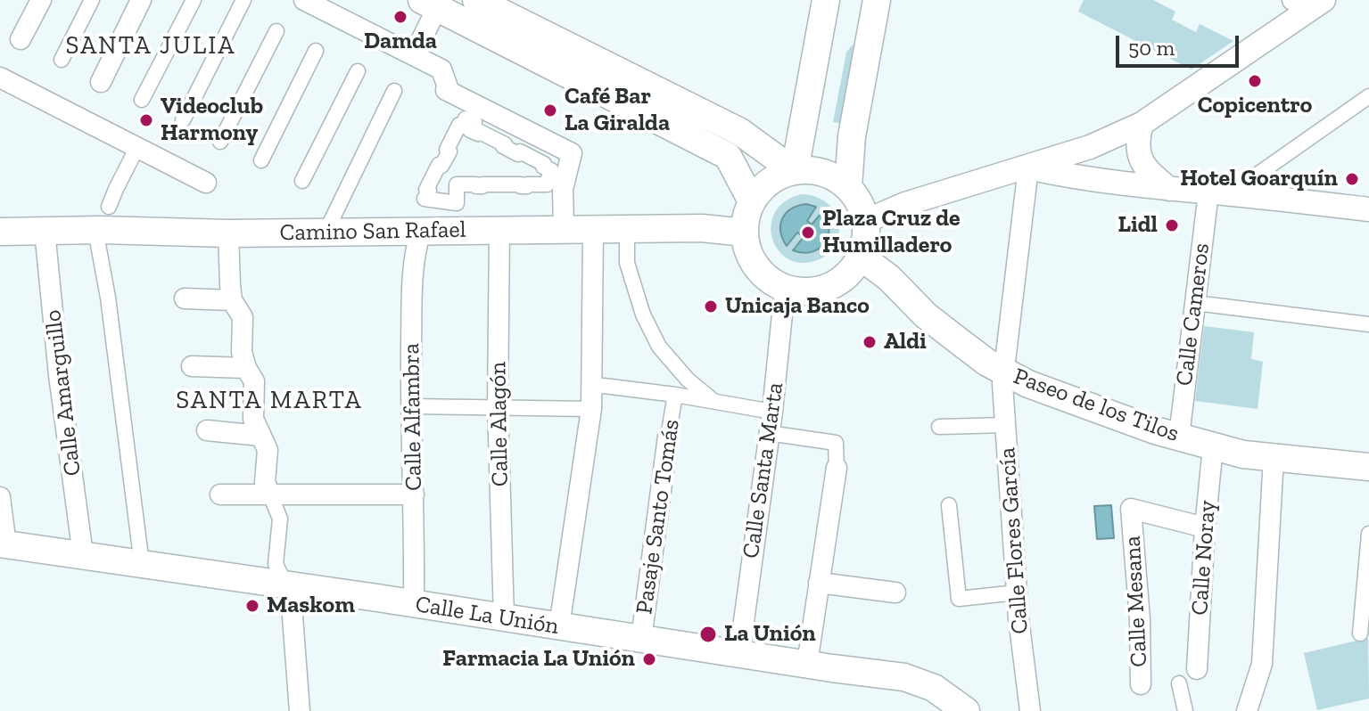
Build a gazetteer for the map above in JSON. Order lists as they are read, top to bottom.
{
  "streets": {
    "main road": ["Camino San Rafael", "Paseo de los Tilos", "Calle La Unión"],
    "street": [
      "Calle Cameros",
      "Calle Amarguillo",
      "Calle Alfambra",
      "Calle Alagón",
      "Calle Santa Marta",
      "Pasaje Santo Tomás",
      "Calle Flores García",
      "Calle Noray",
      "Calle Mesana"
    ]
  },
  "crossings": [
    ["Camino San Rafael", "Calle Amarguillo"],
    ["Camino San Rafael", "Paseo de los Tilos"],
    ["Camino San Rafael", "Calle Alfambra"],
    ["Camino San Rafael", "Calle Alagón"],
    ["Camino San Rafael", "Calle Santa Marta"],
    ["Calle Cameros", "Paseo de los Tilos"],
    ["Calle Amarguillo", "Calle La Unión"],
    ["Paseo de los Tilos", "Calle Santa Marta"],
    ["Paseo de los Tilos", "Calle Flores García"],
    ["Paseo de los Tilos", "Calle Noray"],
    ["Calle Alfambra", "Calle La Unión"],
    ["Calle Alagón", "Calle La Unión"],
    ["Calle Santa Marta", "Calle La Unión"],
    ["Pasaje Santo Tomás", "Calle La Unión"],
    ["Calle Noray", "Calle Mesana"]
  ],
  "districts": ["SANTA JULIA", "SANTA MARTA"],
  "places": [
    "Damda",
    "Copicentro",
    "Café Bar La Giralda",
    "Videoclub Harmony",
    "Hotel Goarquín",
    "Lidl",
    "Plaza Cruz de Humilladero",
    "Unicaja Banco",
    "Aldi",
    "Maskom",
    "La Unión",
    "Farmacia La Unión"
  ],
  "scale_bar": "50 m"
}
